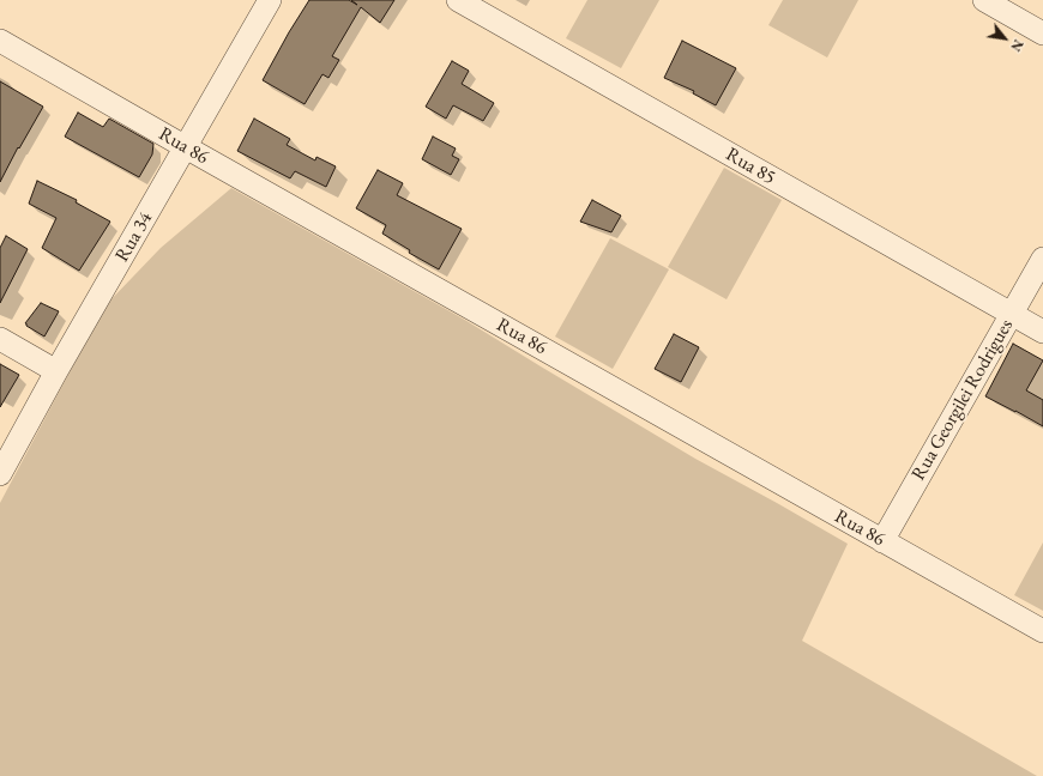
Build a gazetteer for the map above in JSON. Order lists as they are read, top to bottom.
{
  "streets": {
    "street": [
      "Rua 86",
      "Rua 85",
      "Rua 34",
      "Rua Georgilei Rodrigues"
    ]
  },
  "crossings": [
    ["Rua 86", "Rua 34"],
    ["Rua 86", "Rua Georgilei Rodrigues"],
    ["Rua 85", "Rua Georgilei Rodrigues"]
  ],
  "north": "bottom right"
}
